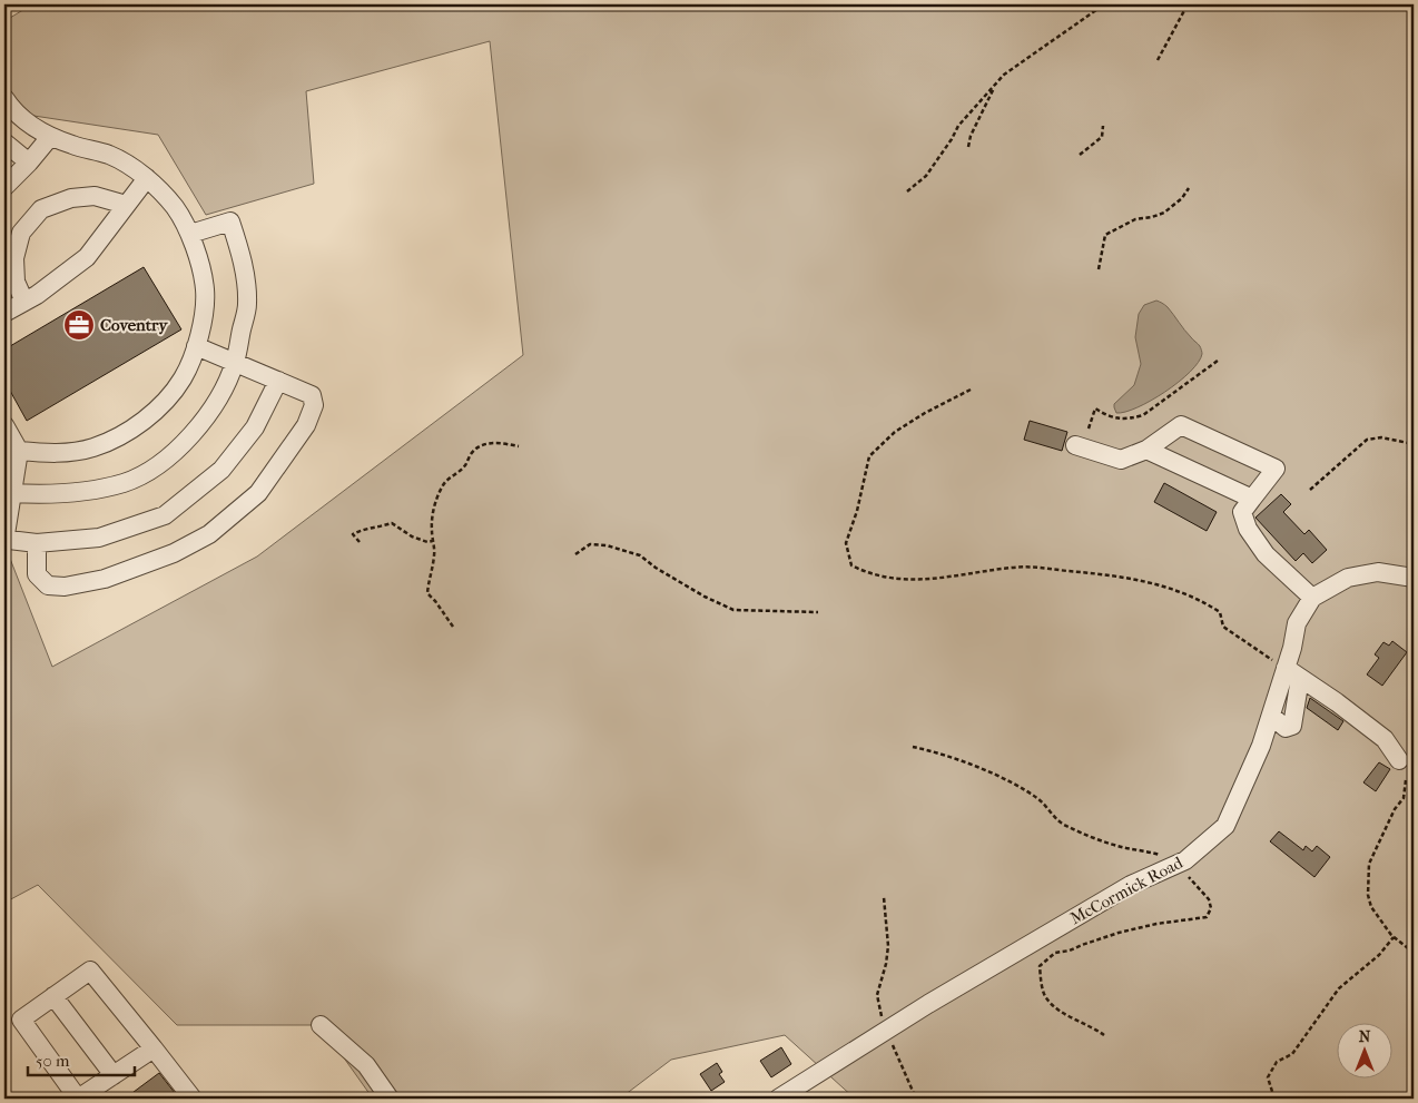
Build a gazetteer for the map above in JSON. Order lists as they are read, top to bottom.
{
  "streets": {
    "street": ["McCormick Road"]
  },
  "places": {
    "office": ["Coventry"]
  },
  "scale_bar": "50 m",
  "north": "top"
}
